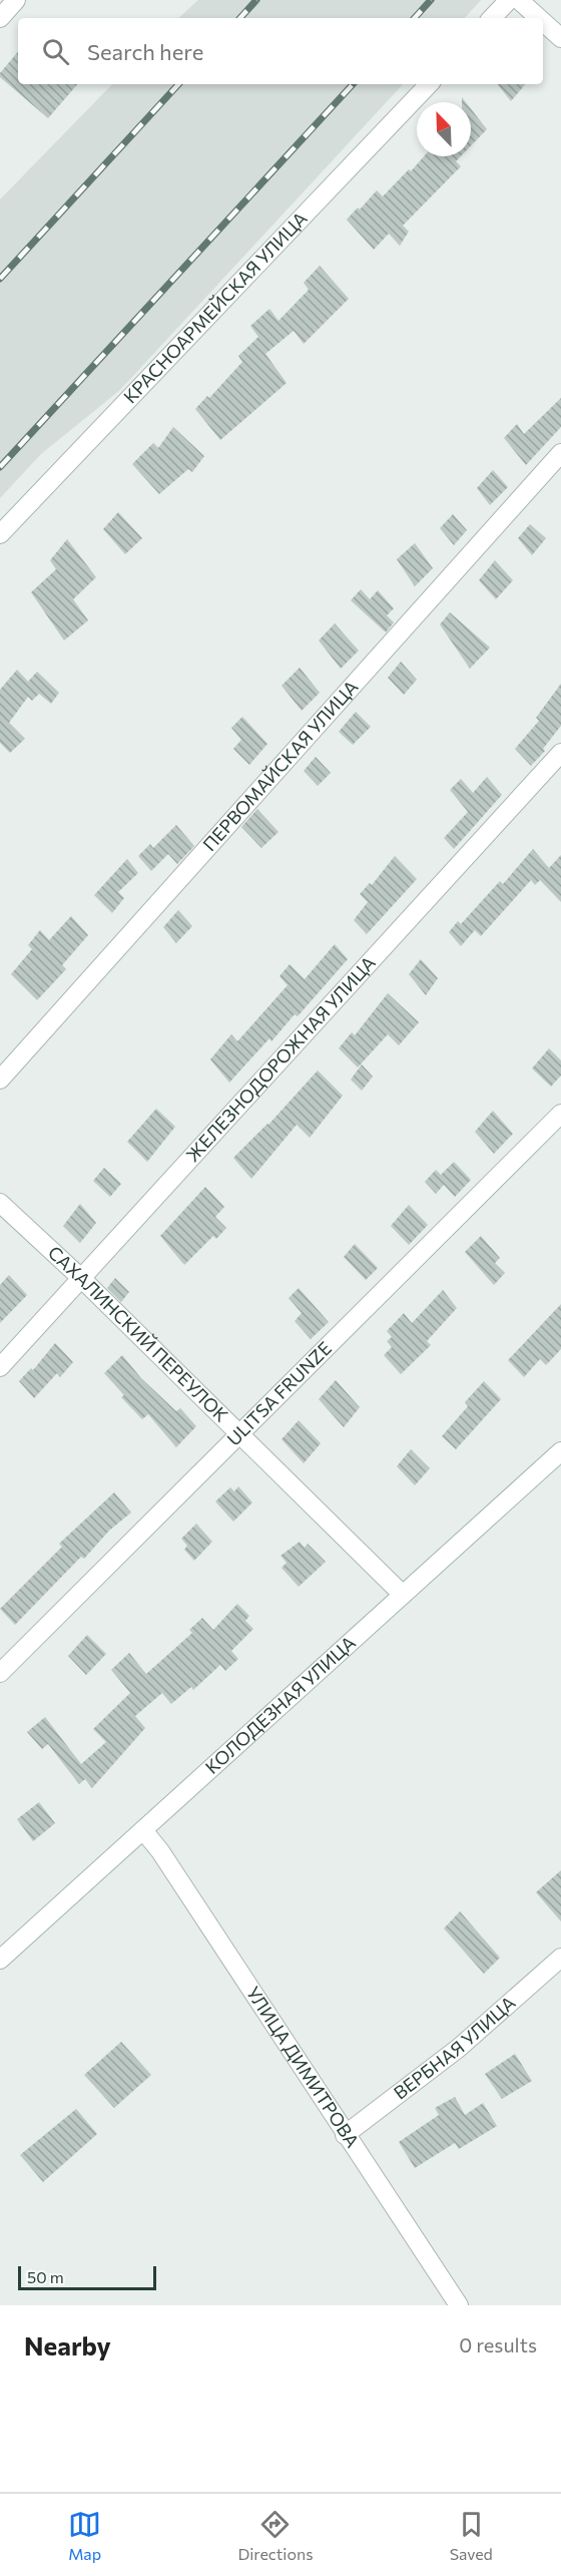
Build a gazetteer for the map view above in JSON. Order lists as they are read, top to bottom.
{
  "streets": {
    "street": [
      "КРАСНОАРМЕЙСКАЯ УЛИЦА",
      "ПЕРВОМАЙСКАЯ УЛИЦА",
      "ЖЕЛЕЗНОДОРОЖНАЯ УЛИЦА",
      "САХАЛИНСКИЙ ПЕРЕУЛОК",
      "ULITSA FRUNZE",
      "КОЛОДЕЗНАЯ УЛИЦА",
      "ВЕРБНАЯ УЛИЦА",
      "УЛИЦА ДИМИТРОВА"
    ]
  },
  "crossings": [
    ["ЖЕЛЕЗНОДОРОЖНАЯ УЛИЦА", "САХАЛИНСКИЙ ПЕРЕУЛОК"],
    ["САХАЛИНСКИЙ ПЕРЕУЛОК", "ULITSA FRUNZE"],
    ["САХАЛИНСКИЙ ПЕРЕУЛОК", "КОЛОДЕЗНАЯ УЛИЦА"],
    ["КОЛОДЕЗНАЯ УЛИЦА", "УЛИЦА ДИМИТРОВА"],
    ["ВЕРБНАЯ УЛИЦА", "УЛИЦА ДИМИТРОВА"]
  ],
  "scale_bar": "50 m",
  "north": "top left",
  "page": {
    "search": "Search here",
    "scale": "50 m",
    "heading": ["Nearby", "0 results"],
    "nav": ["Map", "Directions", "Saved"]
  }
}
